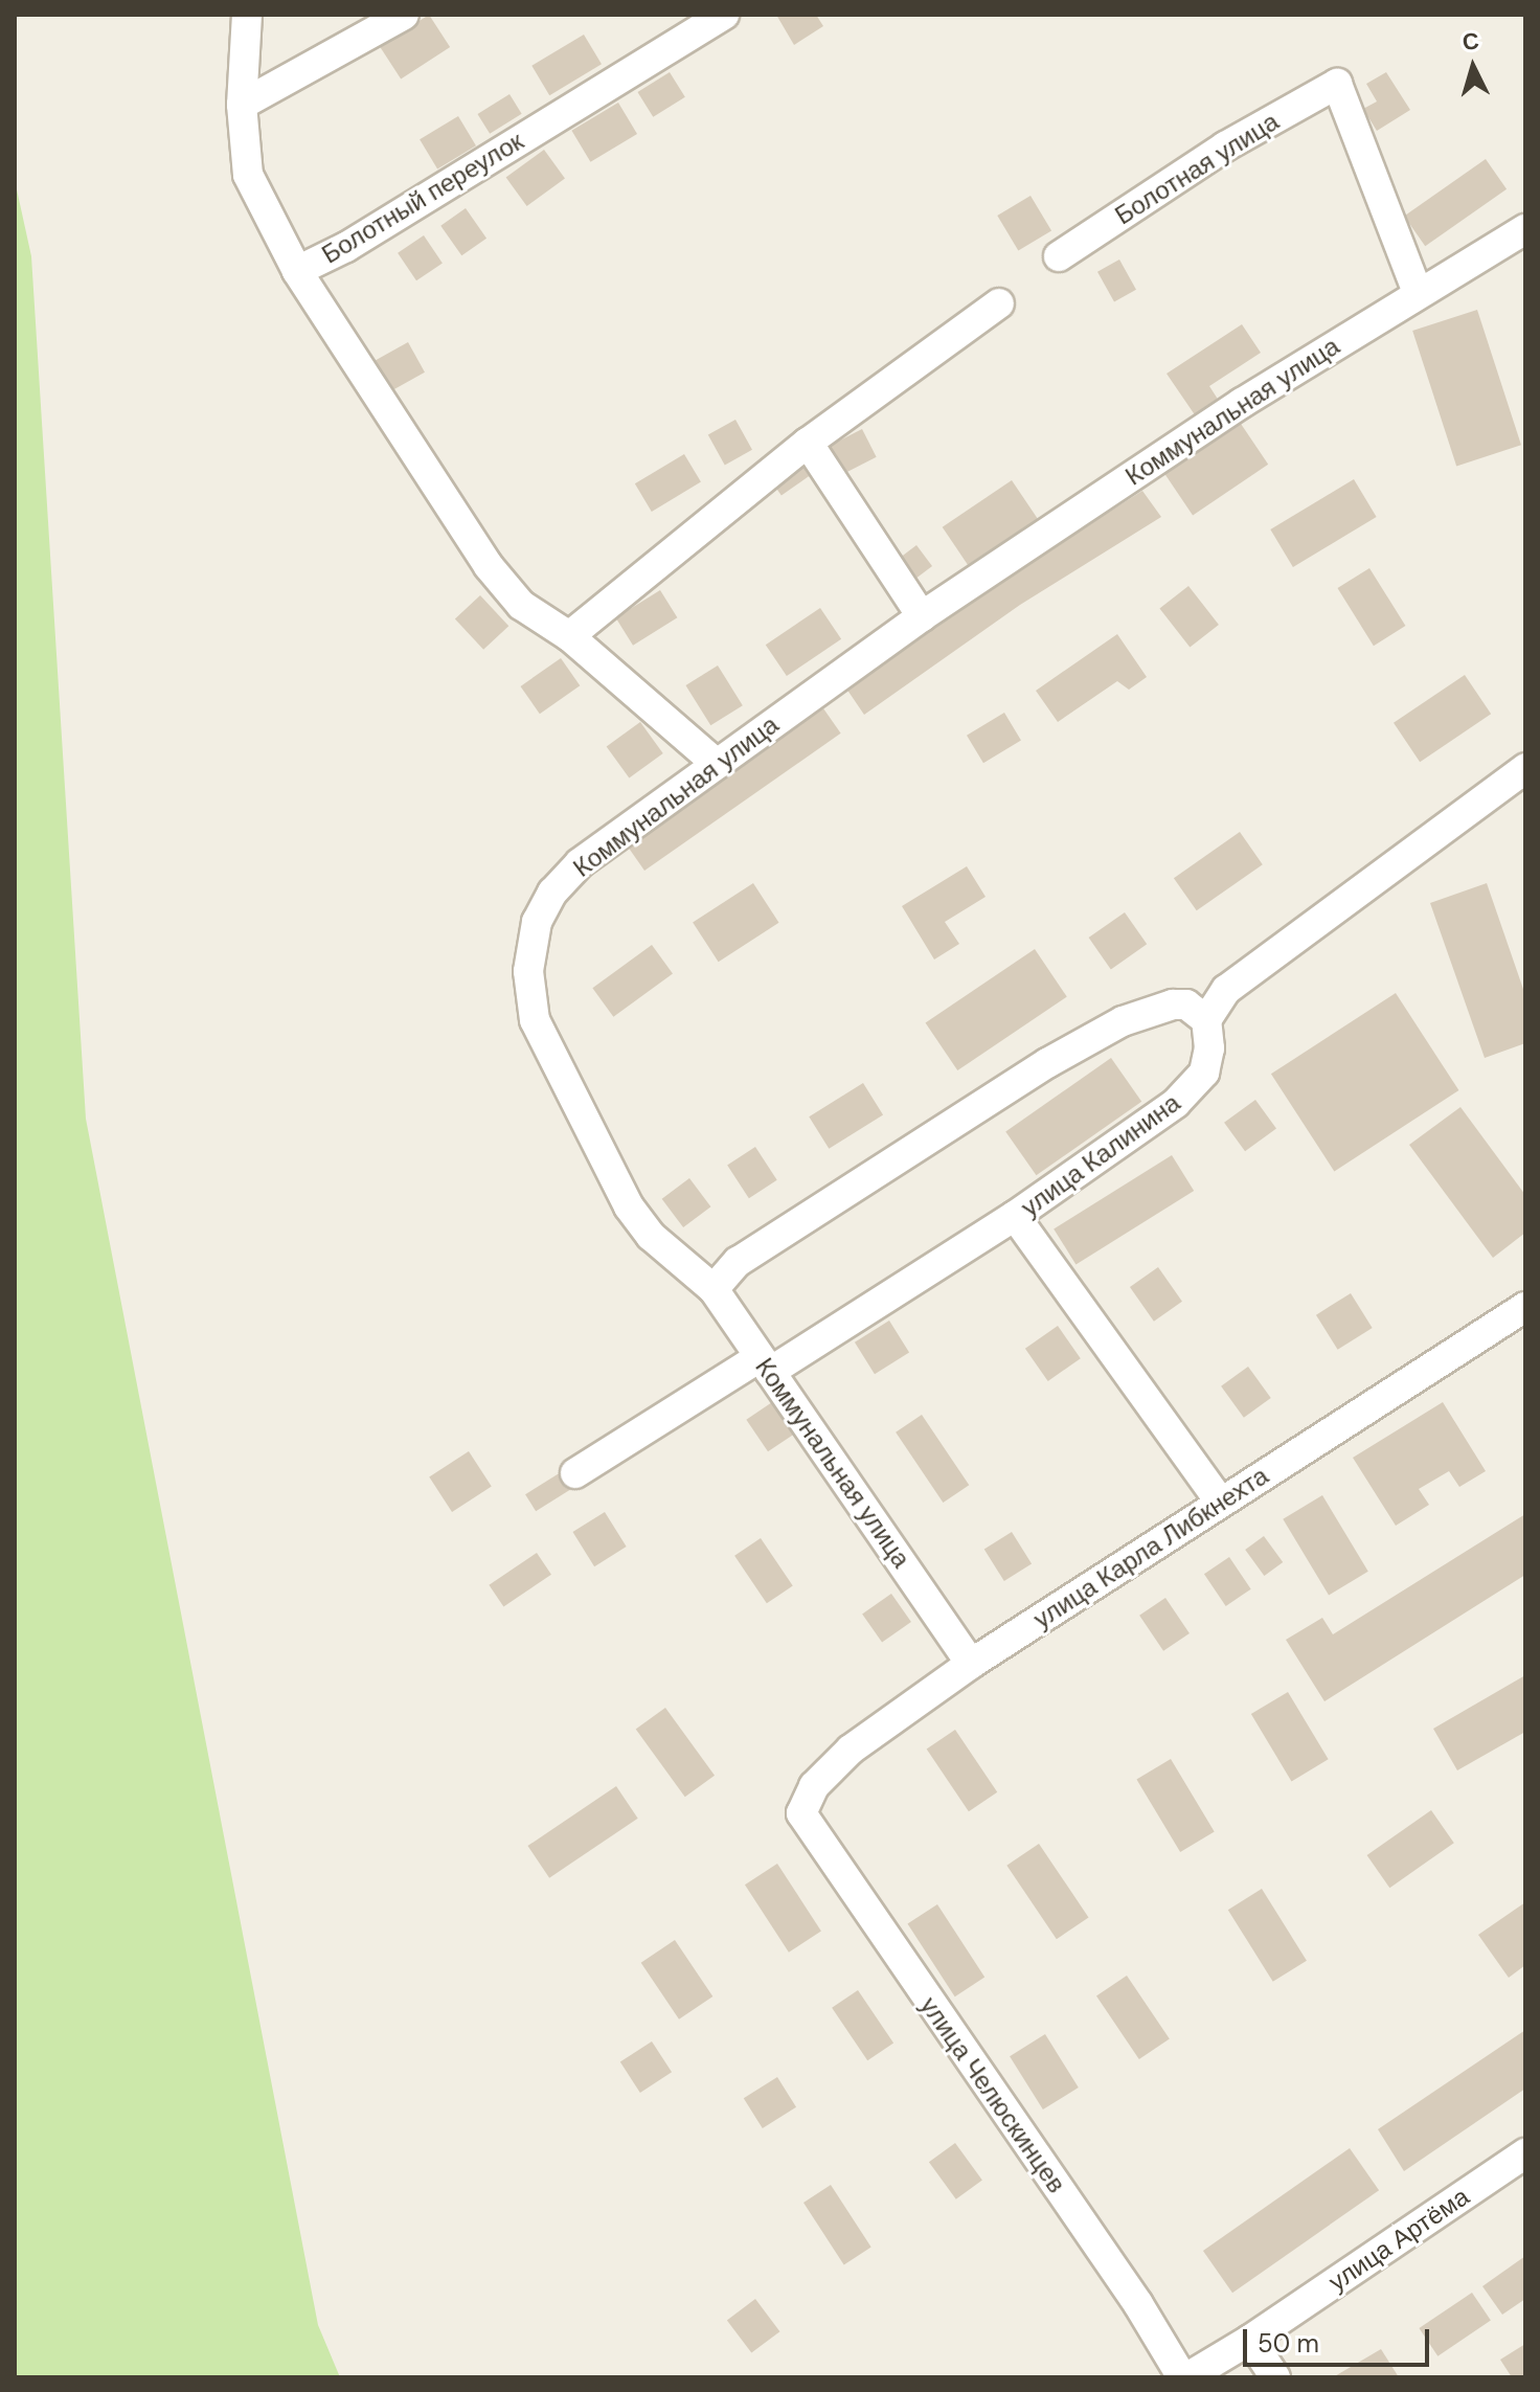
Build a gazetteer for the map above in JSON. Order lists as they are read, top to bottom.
{
  "streets": {
    "street": [
      "Болотная улица",
      "Болотный переулок",
      "Коммунальная улица",
      "улица Калинина",
      "улица Карла Либкнехта",
      "улица Челюскинцев",
      "улица Артёма"
    ]
  },
  "crossings": [
    ["Болотная улица", "Коммунальная улица"],
    ["Болотный переулок", "Коммунальная улица"],
    ["Коммунальная улица", "улица Калинина"],
    ["Коммунальная улица", "улица Карла Либкнехта"],
    ["улица Карла Либкнехта", "улица Челюскинцев"],
    ["улица Челюскинцев", "улица Артёма"]
  ],
  "scale_bar": "50 m",
  "north": "top"
}
